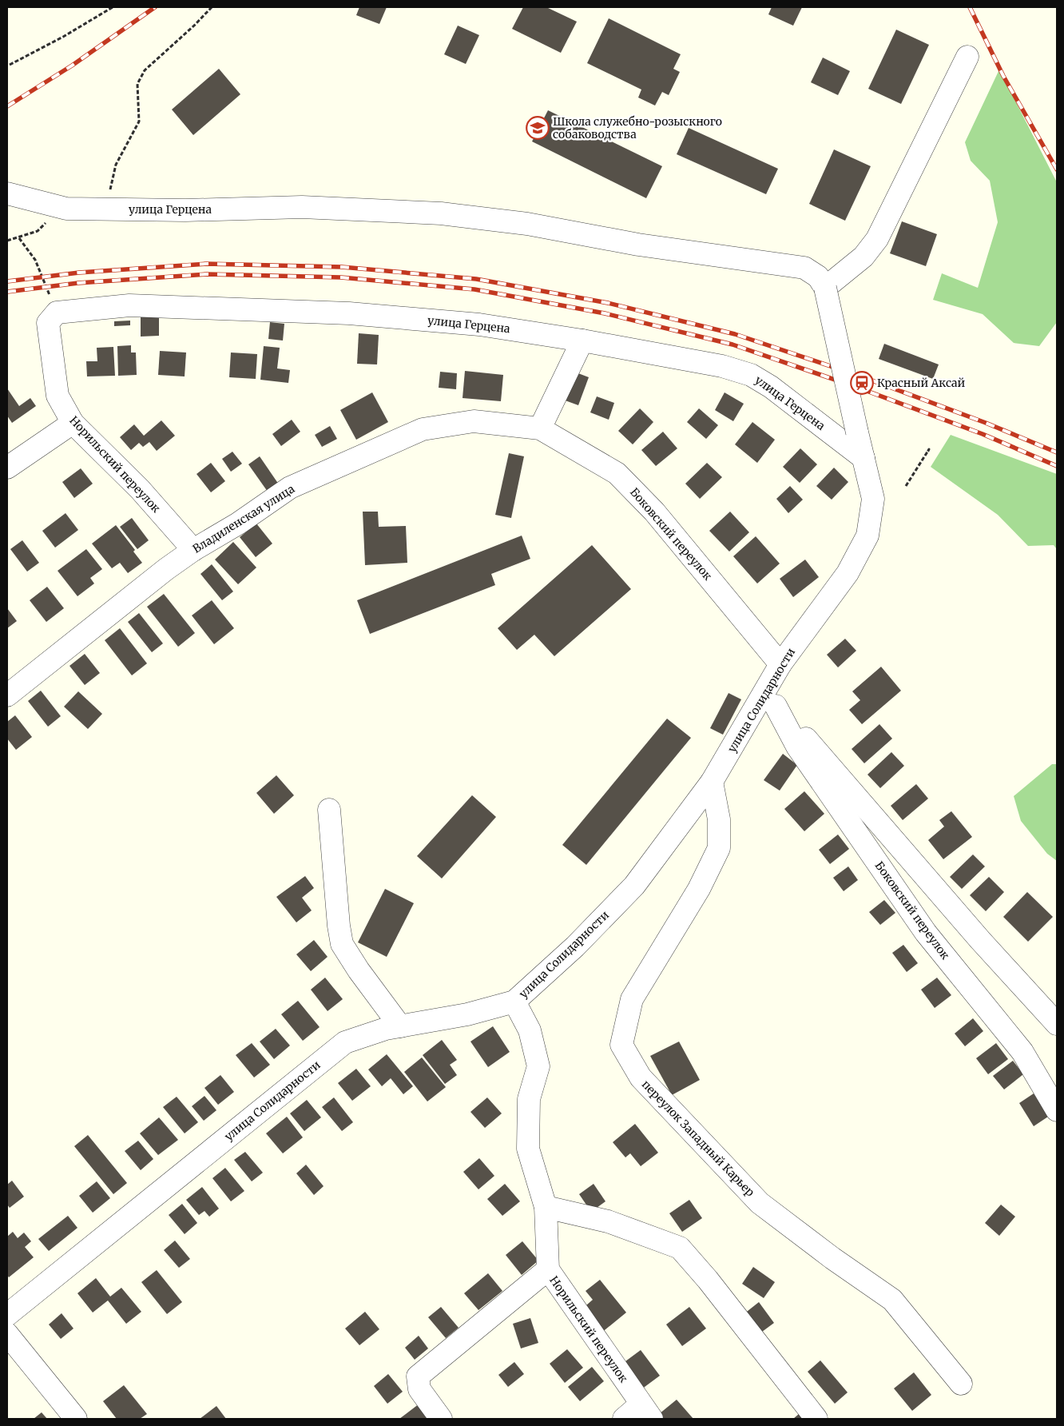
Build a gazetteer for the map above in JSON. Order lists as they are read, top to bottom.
{
  "streets": {
    "street": [
      "улица Герцена",
      "Норильский переулок",
      "Владиленская улица",
      "Боковский переулок",
      "улица Солидарности",
      "переулок Западный Карьер"
    ]
  },
  "crossings": [
    ["улица Герцена", "Норильский переулок"],
    ["улица Герцена", "улица Солидарности"],
    ["Норильский переулок", "Владиленская улица"],
    ["Норильский переулок", "улица Солидарности"],
    ["Владиленская улица", "Боковский переулок"],
    ["Боковский переулок", "улица Солидарности"],
    ["улица Солидарности", "переулок Западный Карьер"]
  ],
  "places": {
    "school or university": ["Школа служебно-розыскного собаководства"],
    "station": ["Красный Аксай"]
  }
}
